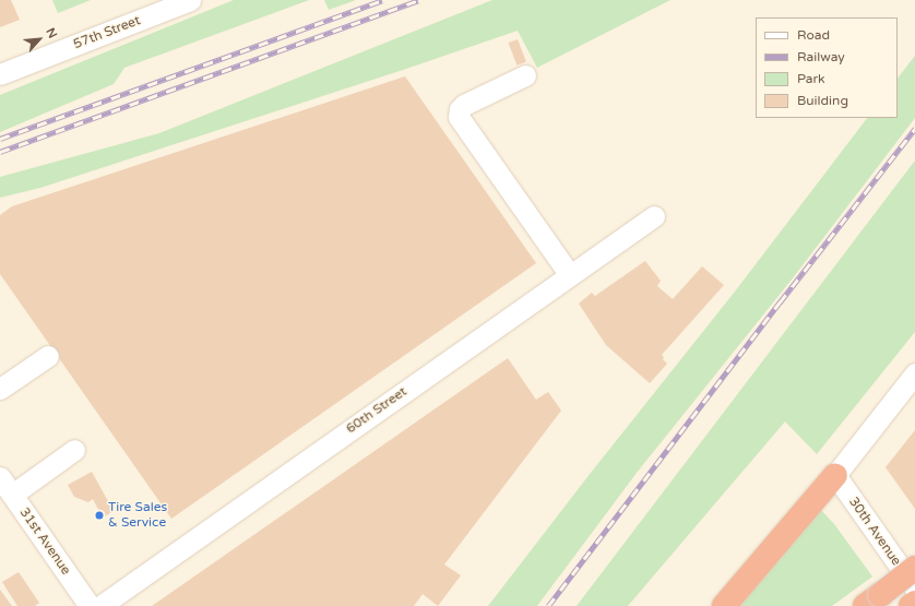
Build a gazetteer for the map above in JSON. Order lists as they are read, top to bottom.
{
  "streets": {
    "street": [
      "57th Street",
      "60th Street",
      "30th Avenue",
      "31st Avenue"
    ]
  },
  "places": ["Tire Sales & Service"],
  "legend": [
    "Road",
    "Railway",
    "Park",
    "Building"
  ],
  "north": "top right"
}
